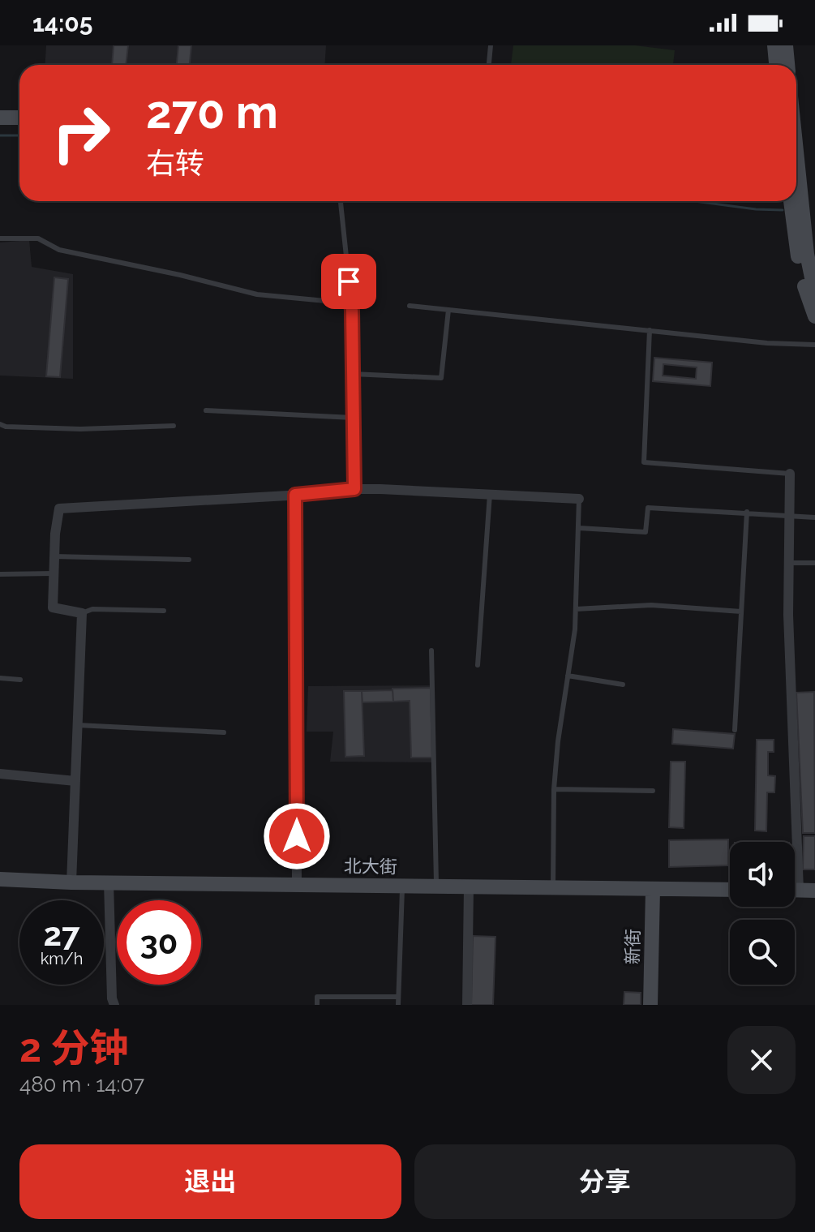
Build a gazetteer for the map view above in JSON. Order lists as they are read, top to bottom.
{
  "streets": {
    "main road": ["北大街", "新街"]
  },
  "crossings": [
    ["北大街", "新街"]
  ],
  "page": {
    "status": "14:05",
    "turn": ["270 m", "右转"],
    "speed": "27 km/h",
    "limit": "30",
    "heading": ["2 分钟", "480 m · 14:07"],
    "buttons": ["退出", "分享"]
  }
}
